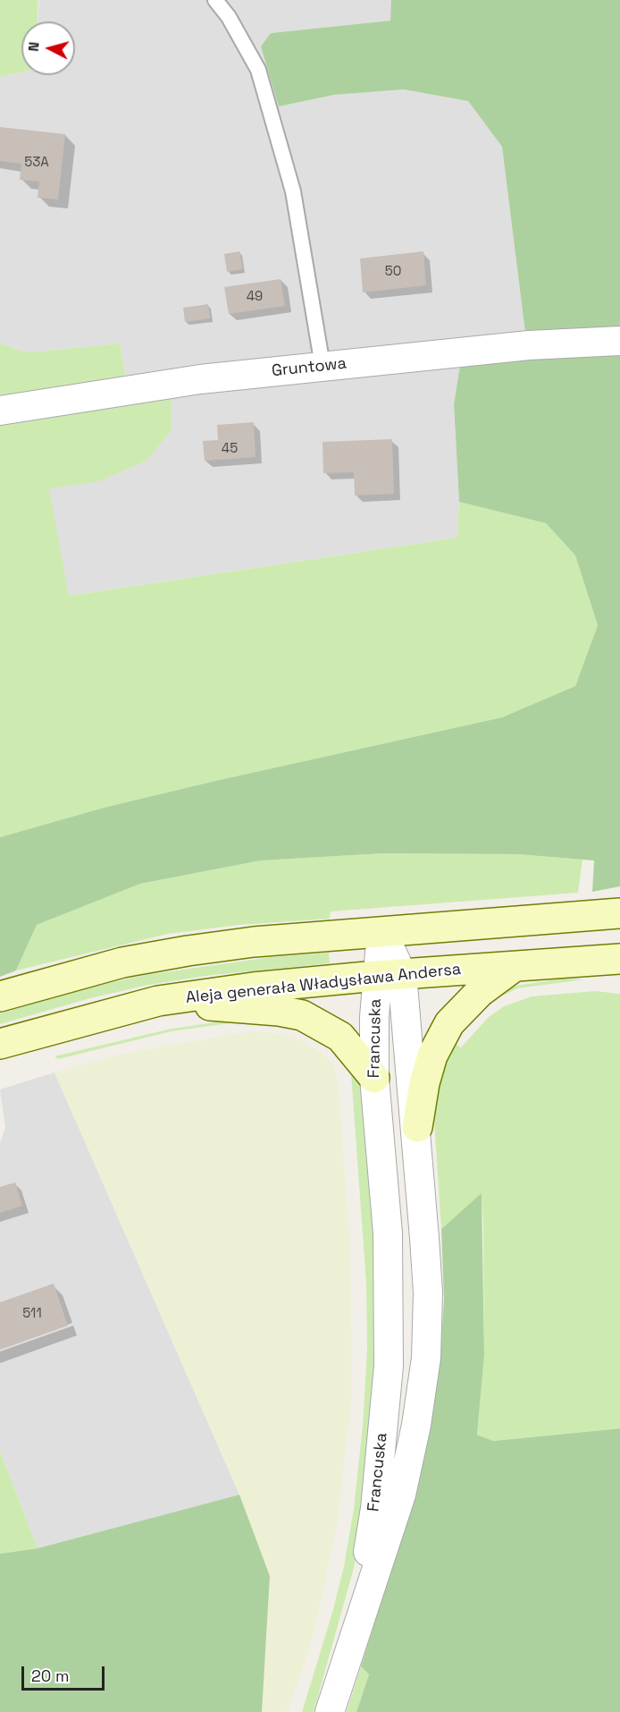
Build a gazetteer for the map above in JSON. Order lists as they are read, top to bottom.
{
  "streets": {
    "main road": ["Aleja generała Władysława Andersa"],
    "street": ["Gruntowa", "Francuska"]
  },
  "crossings": [
    ["Aleja generała Władysława Andersa", "Francuska"]
  ],
  "house_numbers": [
    "53A",
    "50",
    "49",
    "45",
    "511"
  ],
  "scale_bar": "20 m",
  "north": "left"
}
